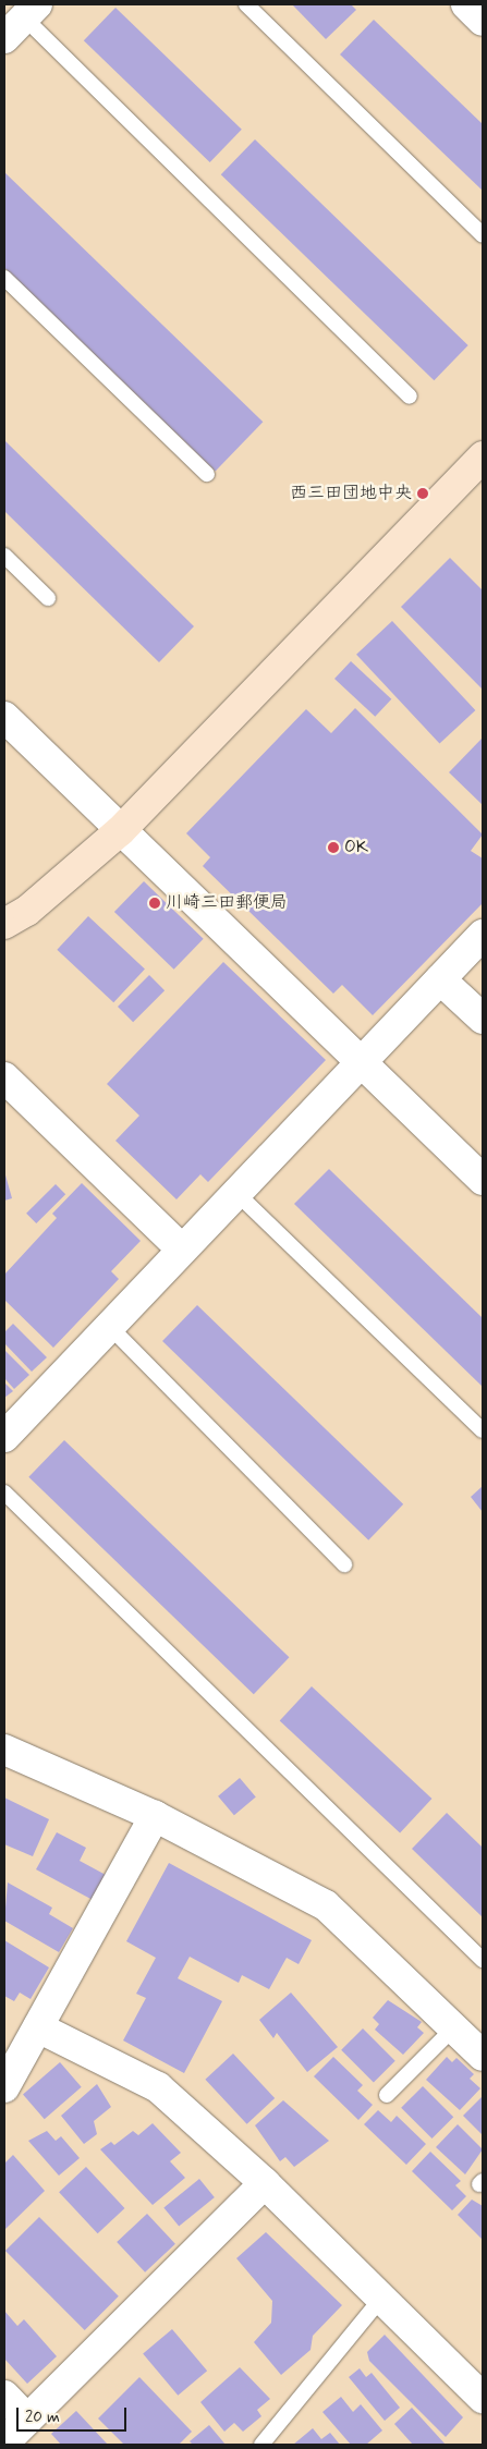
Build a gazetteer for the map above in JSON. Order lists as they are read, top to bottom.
{
  "places": ["西三田団地中央", "OK", "川崎三田郵便局"],
  "scale_bar": "20 m"
}
